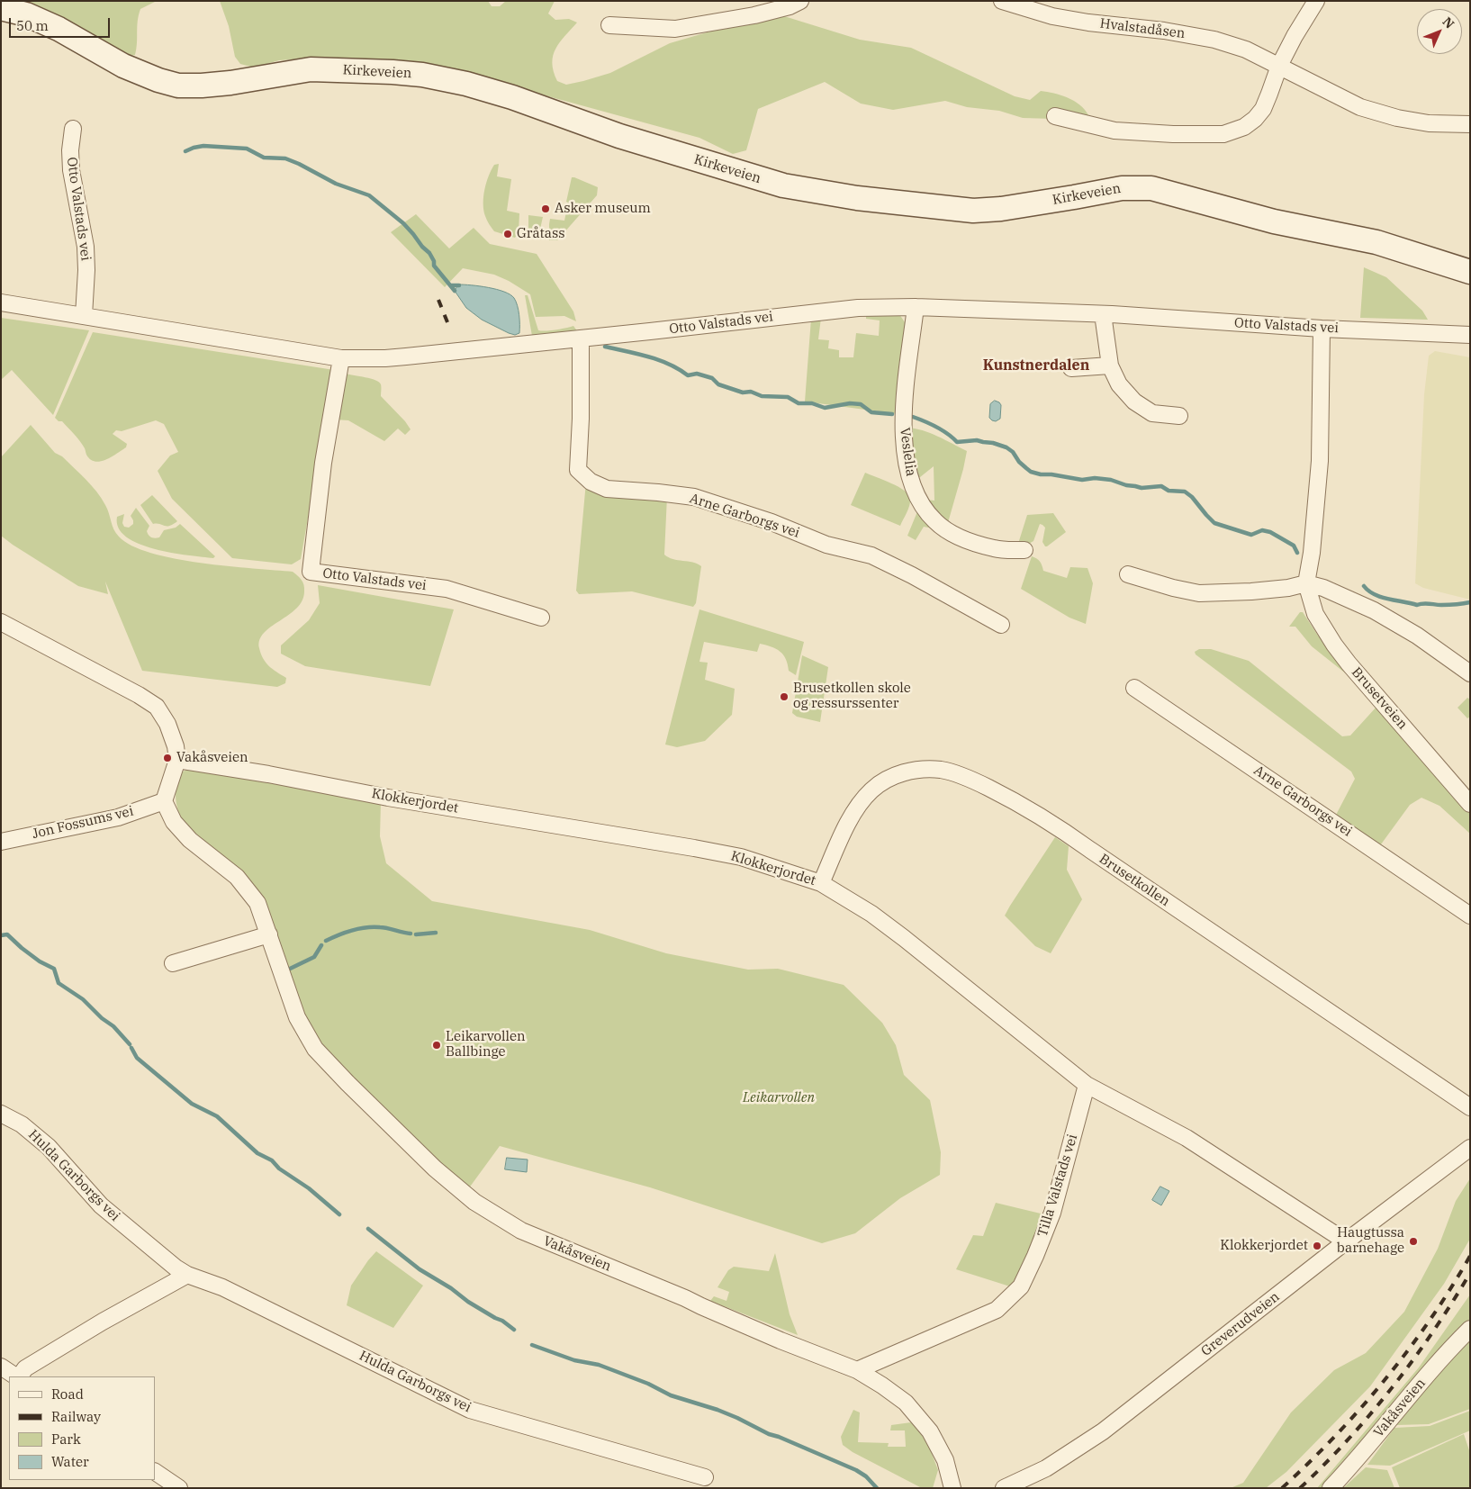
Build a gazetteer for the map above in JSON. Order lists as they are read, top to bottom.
{
  "streets": {
    "main road": ["Kirkeveien"],
    "street": [
      "Hvalstadåsen",
      "Otto Valstads vei",
      "Veslelia",
      "Arne Garborgs vei",
      "Brusetveien",
      "Klokkerjordet",
      "Jon Fossums vei",
      "Brusetkollen",
      "Hulda Garborgs vei",
      "Tilla Valstads vei",
      "Vakåsveien",
      "Greverudveien"
    ]
  },
  "crossings": [
    ["Otto Valstads vei", "Veslelia"],
    ["Otto Valstads vei", "Arne Garborgs vei"],
    ["Otto Valstads vei", "Brusetveien"],
    ["Klokkerjordet", "Brusetkollen"],
    ["Klokkerjordet", "Tilla Valstads vei"],
    ["Klokkerjordet", "Greverudveien"],
    ["Jon Fossums vei", "Vakåsveien"],
    ["Tilla Valstads vei", "Vakåsveien"]
  ],
  "districts": ["Kunstnerdalen"],
  "parks": ["Leikarvollen"],
  "places": [
    "Asker museum",
    "Gråtass",
    "Brusetkollen skole og ressurssenter",
    "Vakåsveien",
    "Leikarvollen Ballbinge",
    "Haugtussa barnehage",
    "Klokkerjordet"
  ],
  "legend": [
    "Road",
    "Railway",
    "Park",
    "Water"
  ],
  "scale_bar": "50 m",
  "north": "top right"
}
